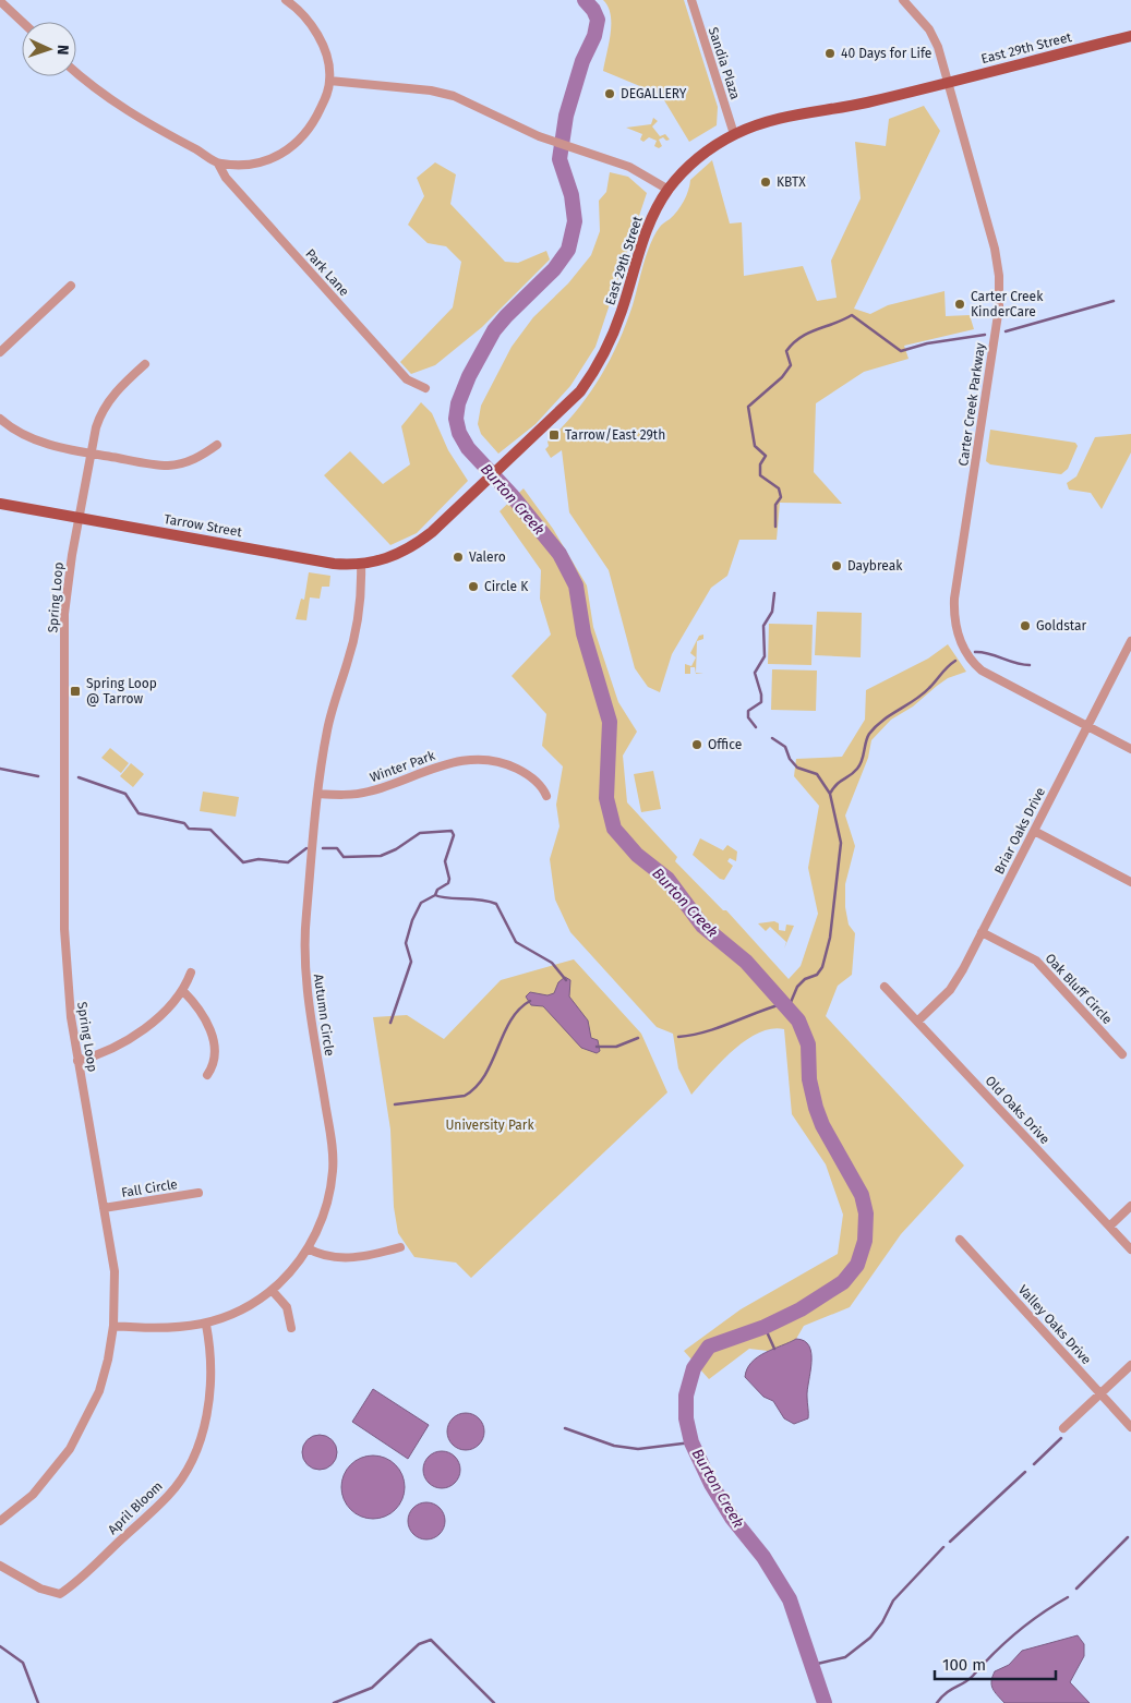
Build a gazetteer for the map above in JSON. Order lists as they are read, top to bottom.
{
  "streets": {
    "main road": ["East 29th Street", "Tarrow Street"],
    "street": [
      "Sandia Plaza",
      "Park Lane",
      "Carter Creek Parkway",
      "Spring Loop",
      "Winter Park",
      "Briar Oaks Drive",
      "Oak Bluff Circle",
      "Autumn Circle",
      "Old Oaks Drive",
      "Fall Circle",
      "Valley Oaks Drive",
      "April Bloom"
    ]
  },
  "crossings": [
    ["East 29th Street", "Sandia Plaza"],
    ["East 29th Street", "Carter Creek Parkway"],
    ["East 29th Street", "Tarrow Street"],
    ["Carter Creek Parkway", "Briar Oaks Drive"],
    ["Tarrow Street", "Spring Loop"],
    ["Tarrow Street", "Autumn Circle"],
    ["Spring Loop", "Autumn Circle"],
    ["Spring Loop", "Fall Circle"],
    ["Winter Park", "Autumn Circle"],
    ["Briar Oaks Drive", "Oak Bluff Circle"],
    ["Briar Oaks Drive", "Old Oaks Drive"],
    ["Autumn Circle", "April Bloom"]
  ],
  "water": ["Burton Creek"],
  "parks": ["University Park"],
  "places": {
    "other": [
      "40 Days for Life",
      "DEGALLERY",
      "KBTX",
      "Carter Creek KinderCare",
      "Valero",
      "Daybreak",
      "Circle K",
      "Goldstar",
      "Office"
    ],
    "transit": ["Tarrow/East 29th", "Spring Loop @ Tarrow"]
  },
  "scale_bar": "100 m",
  "north": "right"
}
